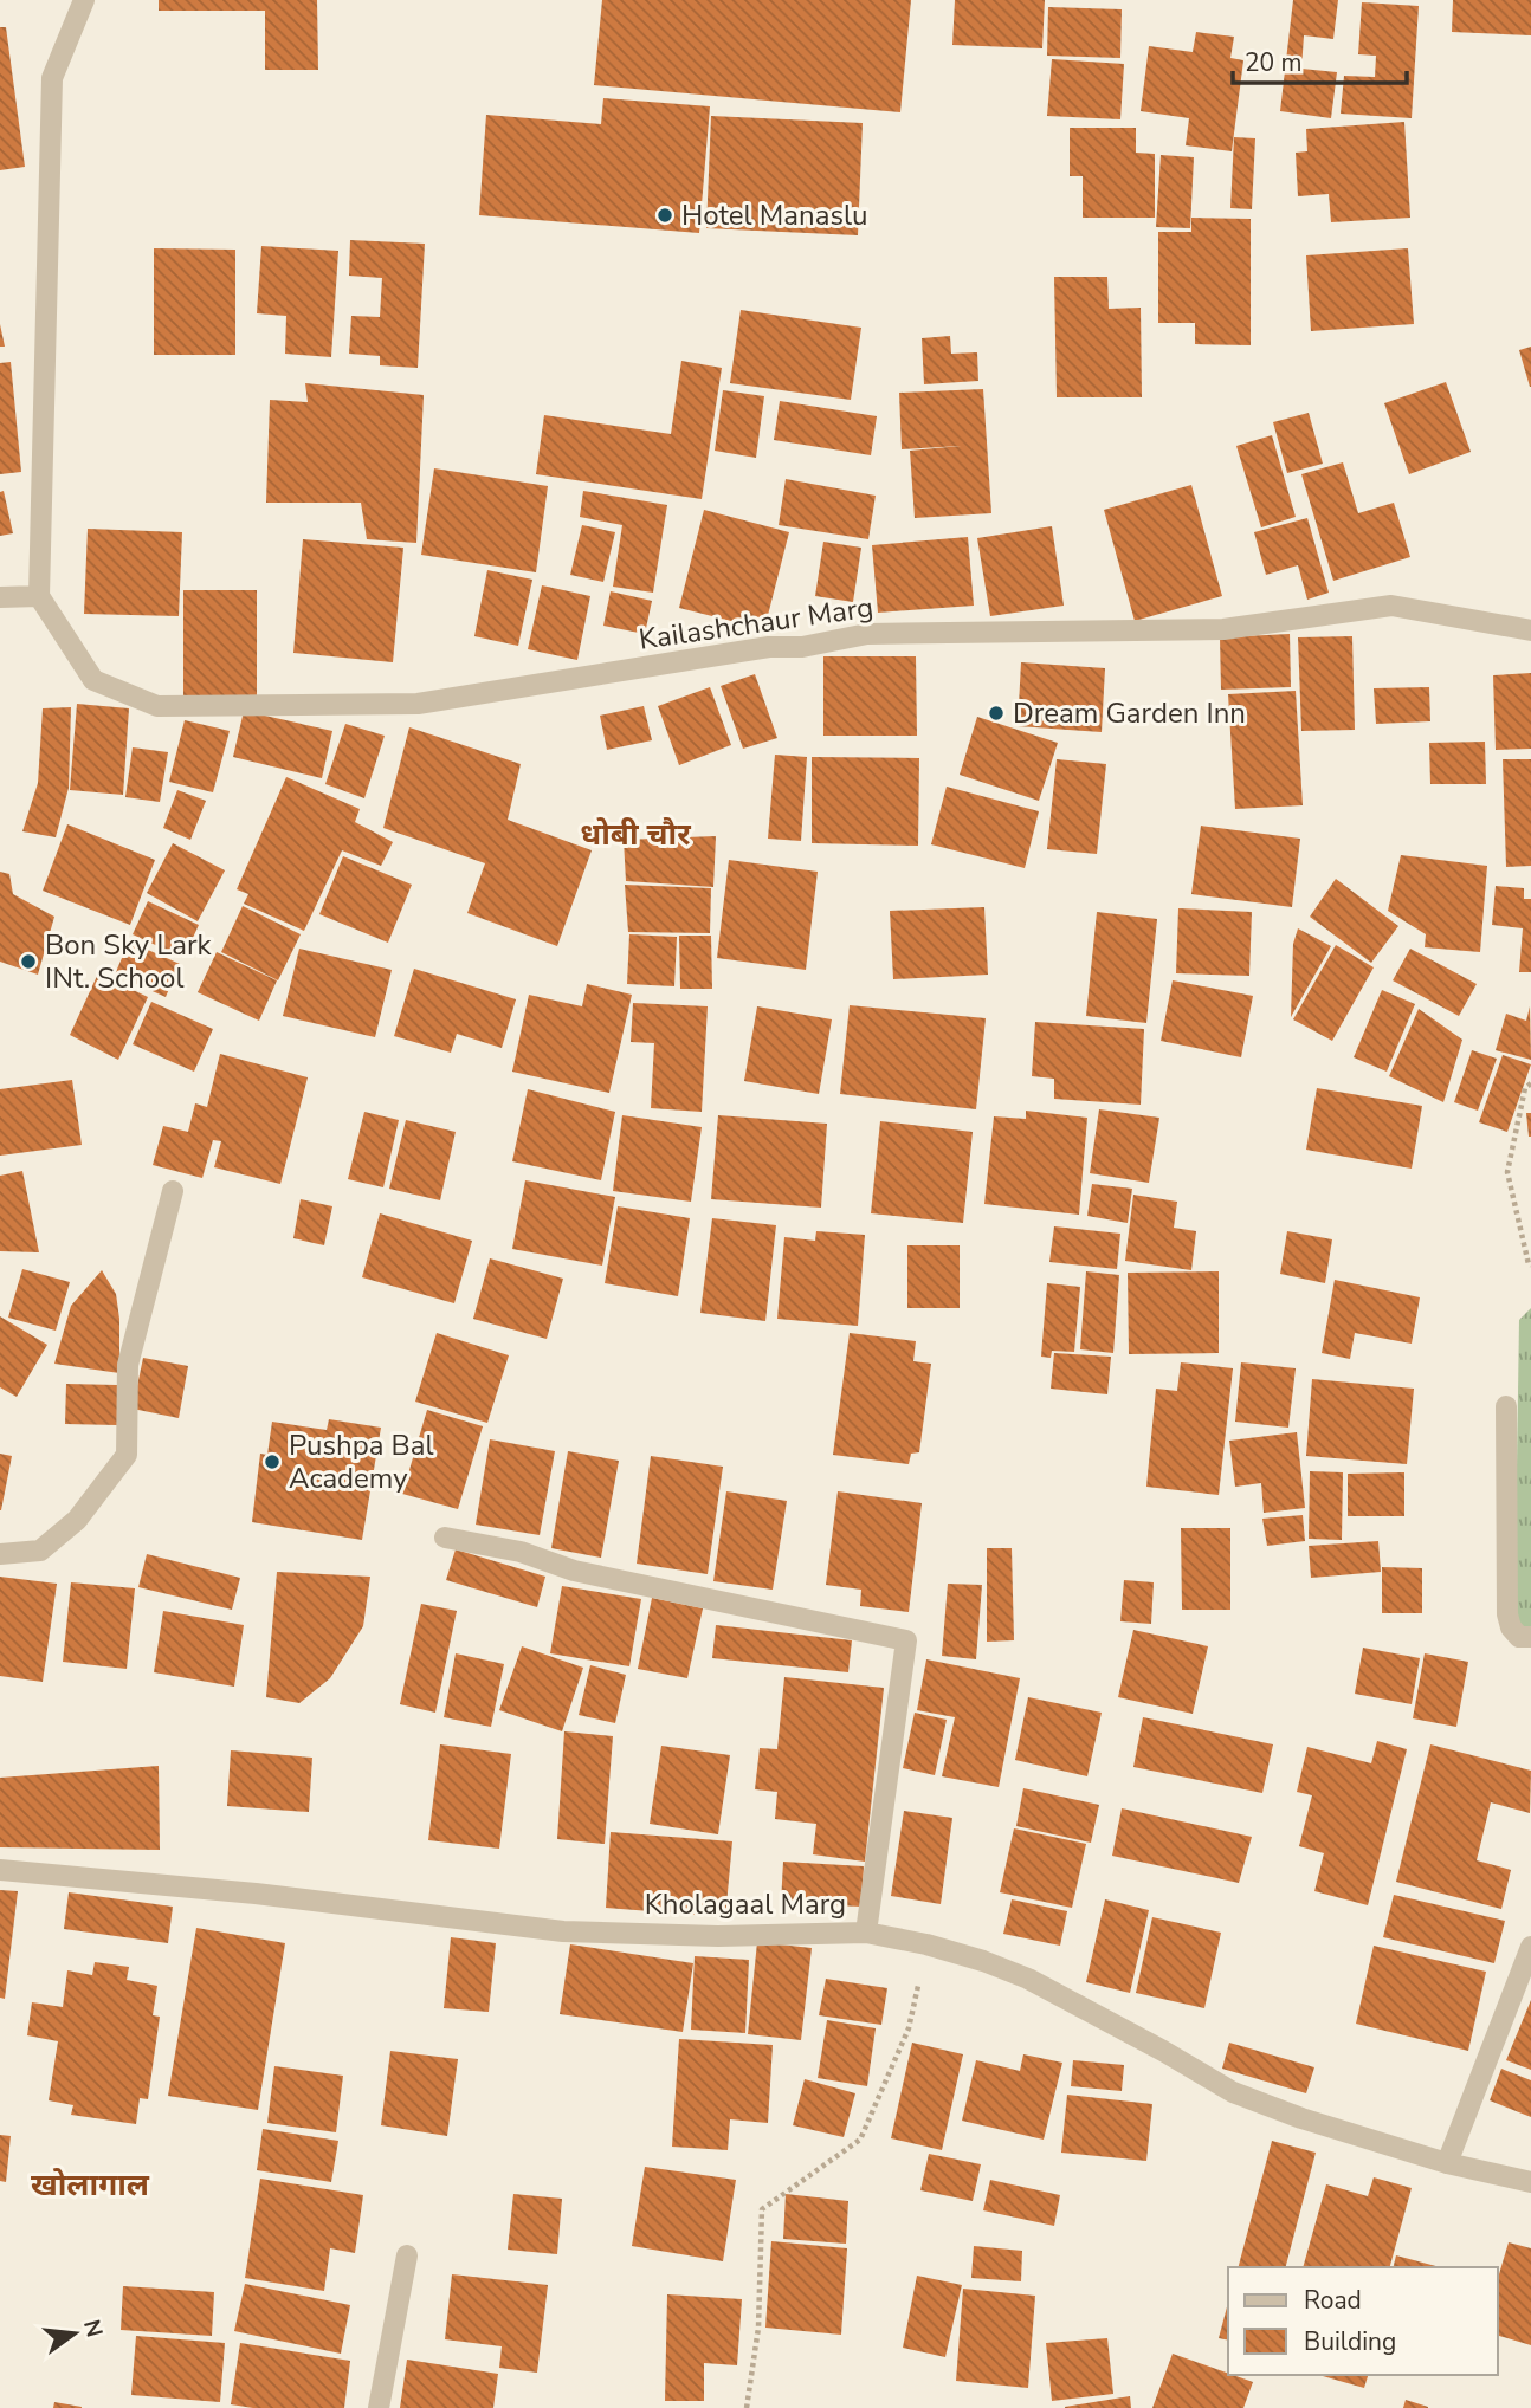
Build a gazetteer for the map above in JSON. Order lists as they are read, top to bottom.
{
  "streets": {
    "street": ["Kailashchaur Marg", "Kholagaal Marg"]
  },
  "districts": ["धोबी चौर", "खोलागाल"],
  "places": [
    "Hotel Manaslu",
    "Dream Garden Inn",
    "Bon Sky Lark INt. School",
    "Pushpa Bal Academy"
  ],
  "legend": ["Road", "Building"],
  "scale_bar": "20 m",
  "north": "right"
}
